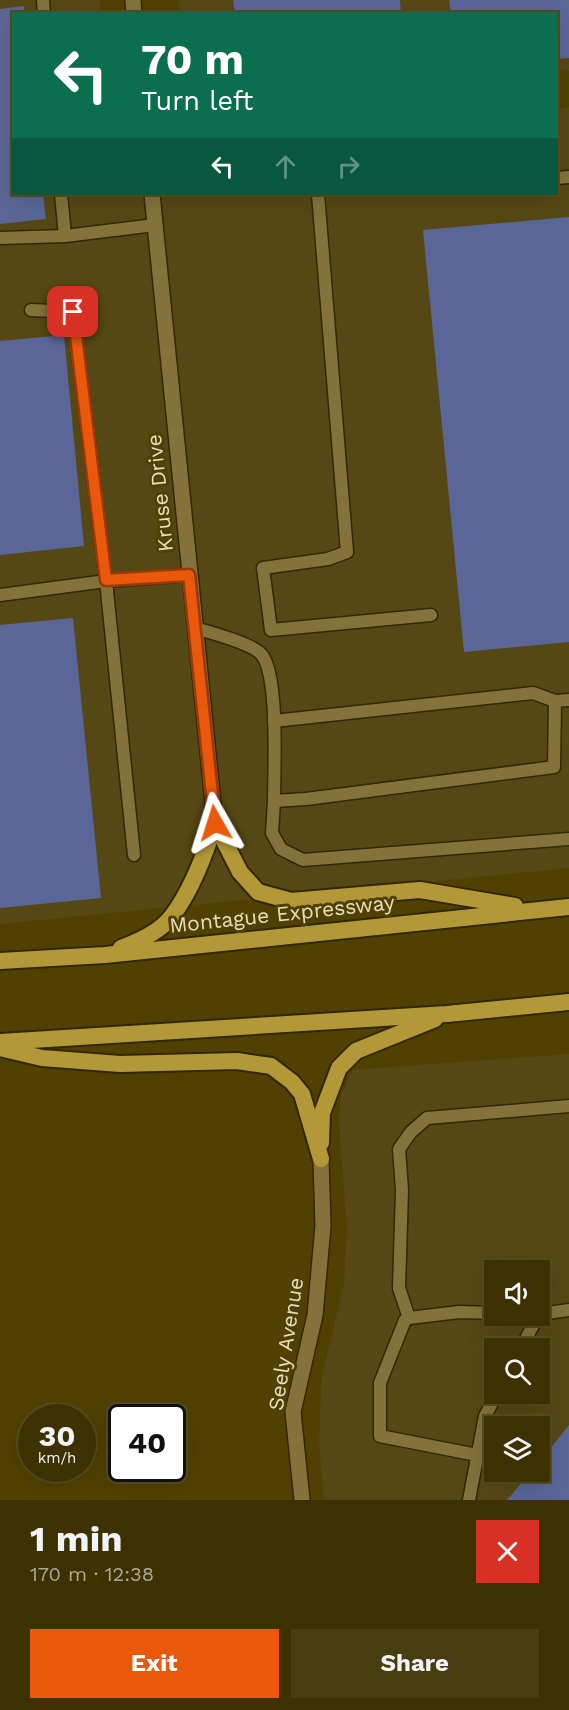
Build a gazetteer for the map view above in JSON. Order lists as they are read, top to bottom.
{
  "streets": {
    "highway": ["Montague Expressway"],
    "street": ["Kruse Drive", "Seely Avenue"]
  },
  "page": {
    "turn": ["70 m", "Turn left"],
    "speed": "30 km/h",
    "limit": "40",
    "heading": ["1 min", "170 m · 12:38"],
    "buttons": ["Exit", "Share"]
  }
}
